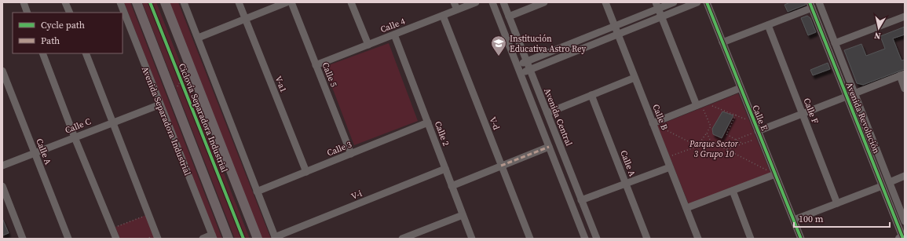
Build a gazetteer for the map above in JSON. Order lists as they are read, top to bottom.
{
  "streets": {
    "main road": ["Avenida Separadora Industrial"],
    "street": [
      "Calle 4",
      "Calle 5",
      "V-a1",
      "Calle F",
      "Avenida Central",
      "Calle B",
      "Calle E",
      "Avenida Revolución",
      "V-d",
      "Calle C",
      "Calle 2",
      "Calle 3",
      "Calle A",
      "V-i"
    ],
    "cycle path": ["Ciclovía Separadora Industrial"]
  },
  "crossings": [
    ["Calle 4", "Calle 5"],
    ["Calle 4", "V-d"],
    ["Calle 4", "Calle 2"],
    ["Calle 5", "Calle 3"],
    ["V-a1", "Calle 3"],
    ["Avenida Separadora Industrial", "Calle C"],
    ["Calle C", "Calle A"],
    ["Calle 2", "Calle 3"],
    ["Calle 2", "V-i"]
  ],
  "parks": ["Parque Sector 3 Grupo 10"],
  "places": {
    "school or university": ["Institución Educativa Astro Rey"]
  },
  "legend": ["Cycle path", "Path"],
  "scale_bar": "100 m",
  "north": "bottom"
}
